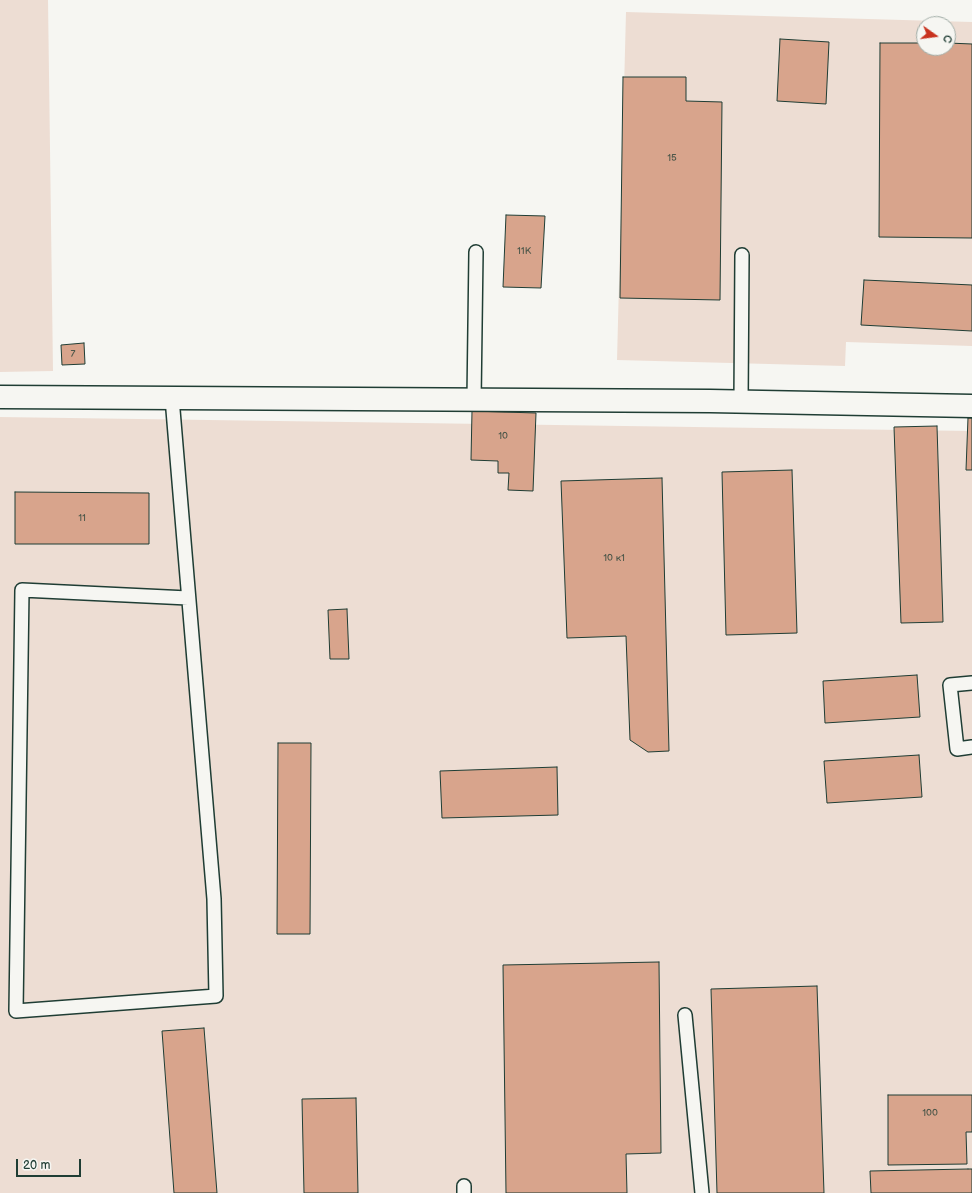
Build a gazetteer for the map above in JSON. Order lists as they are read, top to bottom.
{
  "house_numbers": [
    "15",
    "11К",
    "7",
    "10",
    "11",
    "10 к1",
    "100"
  ],
  "scale_bar": "20 m",
  "north": "right"
}
